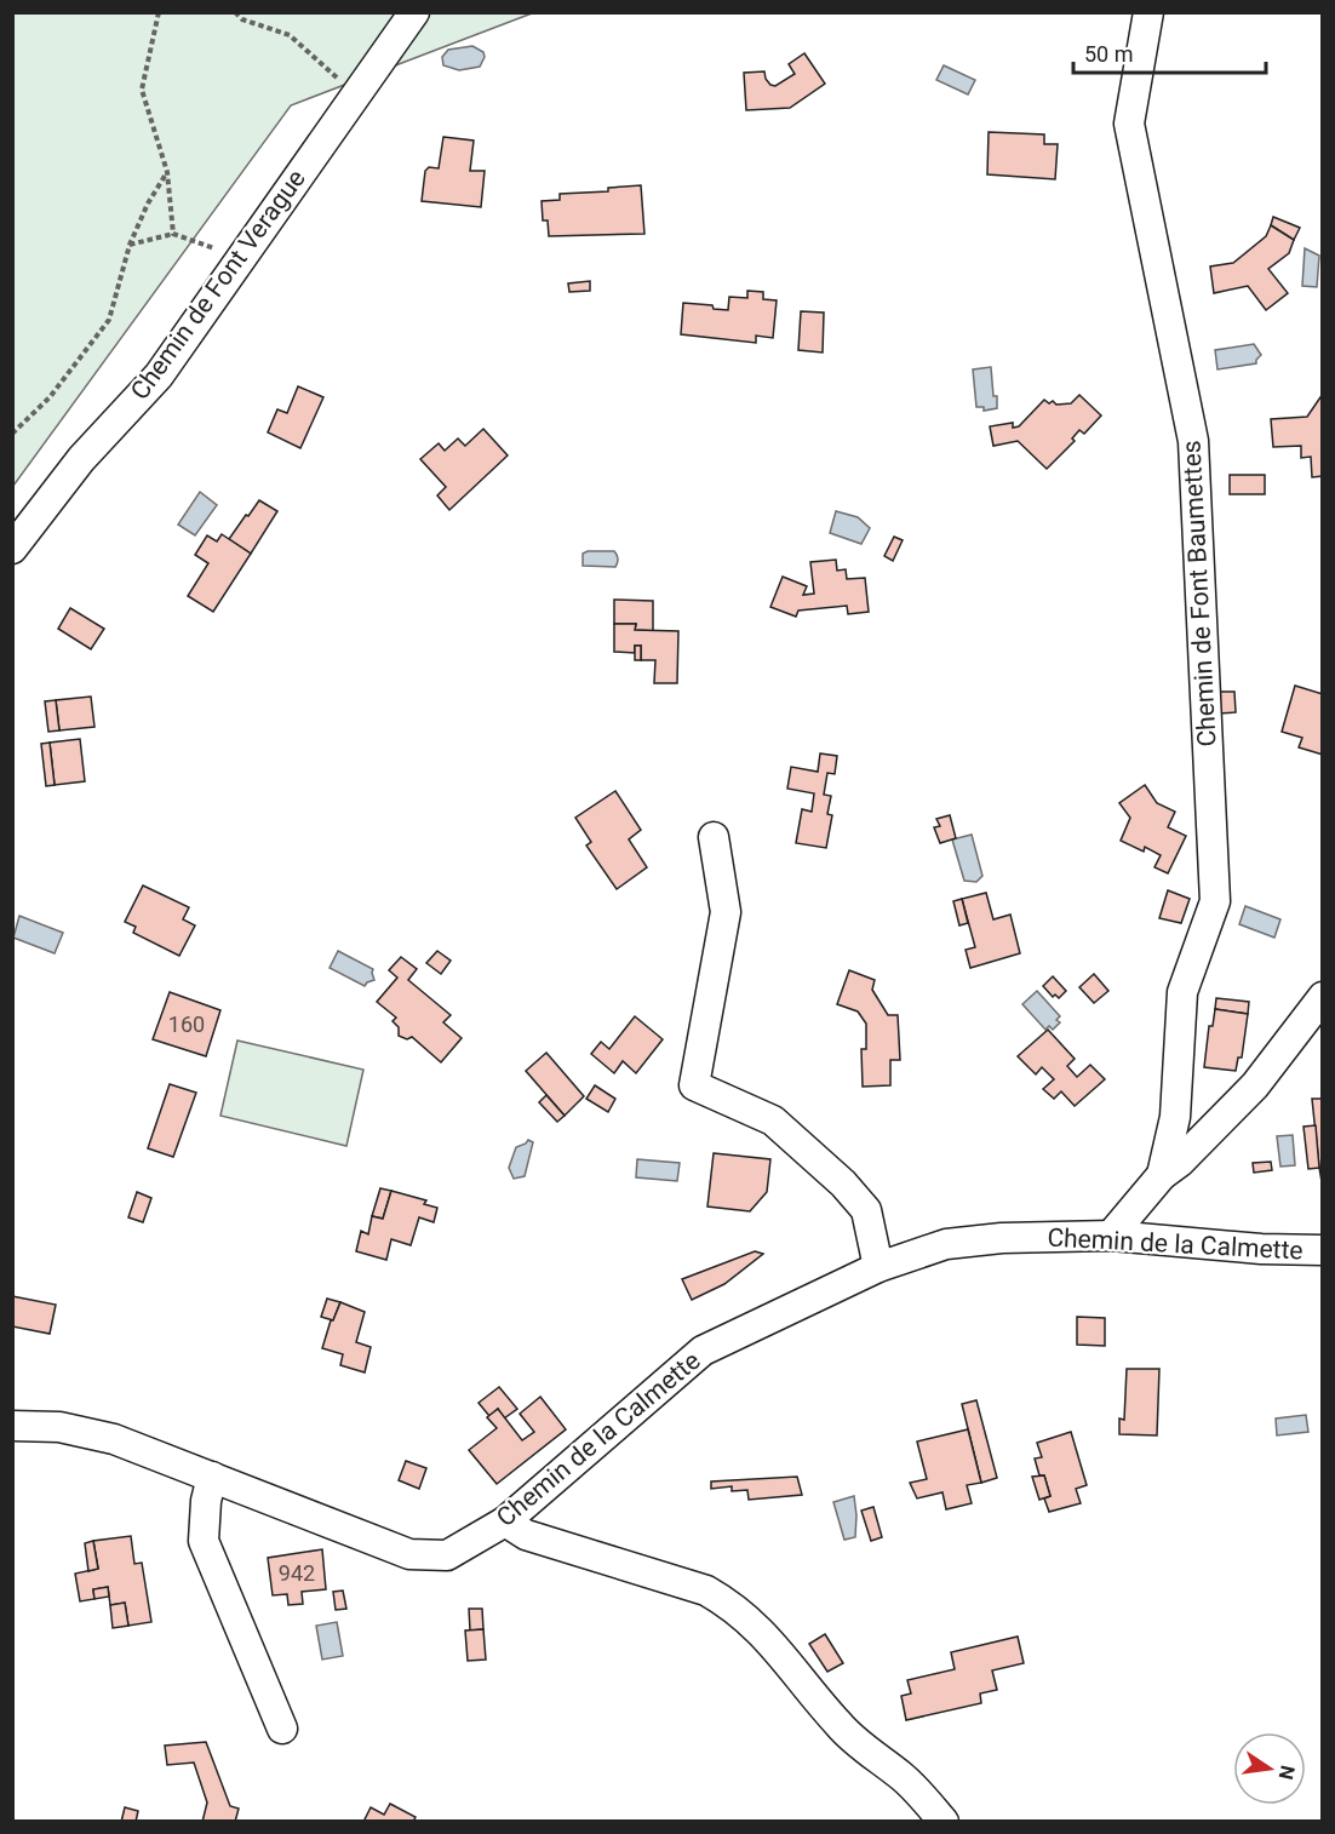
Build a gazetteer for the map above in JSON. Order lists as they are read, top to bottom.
{
  "streets": {
    "street": ["Chemin de Font Verague", "Chemin de Font Baumettes", "Chemin de la Calmette"]
  },
  "house_numbers": ["160", "942"],
  "scale_bar": "50 m",
  "north": "right"
}
